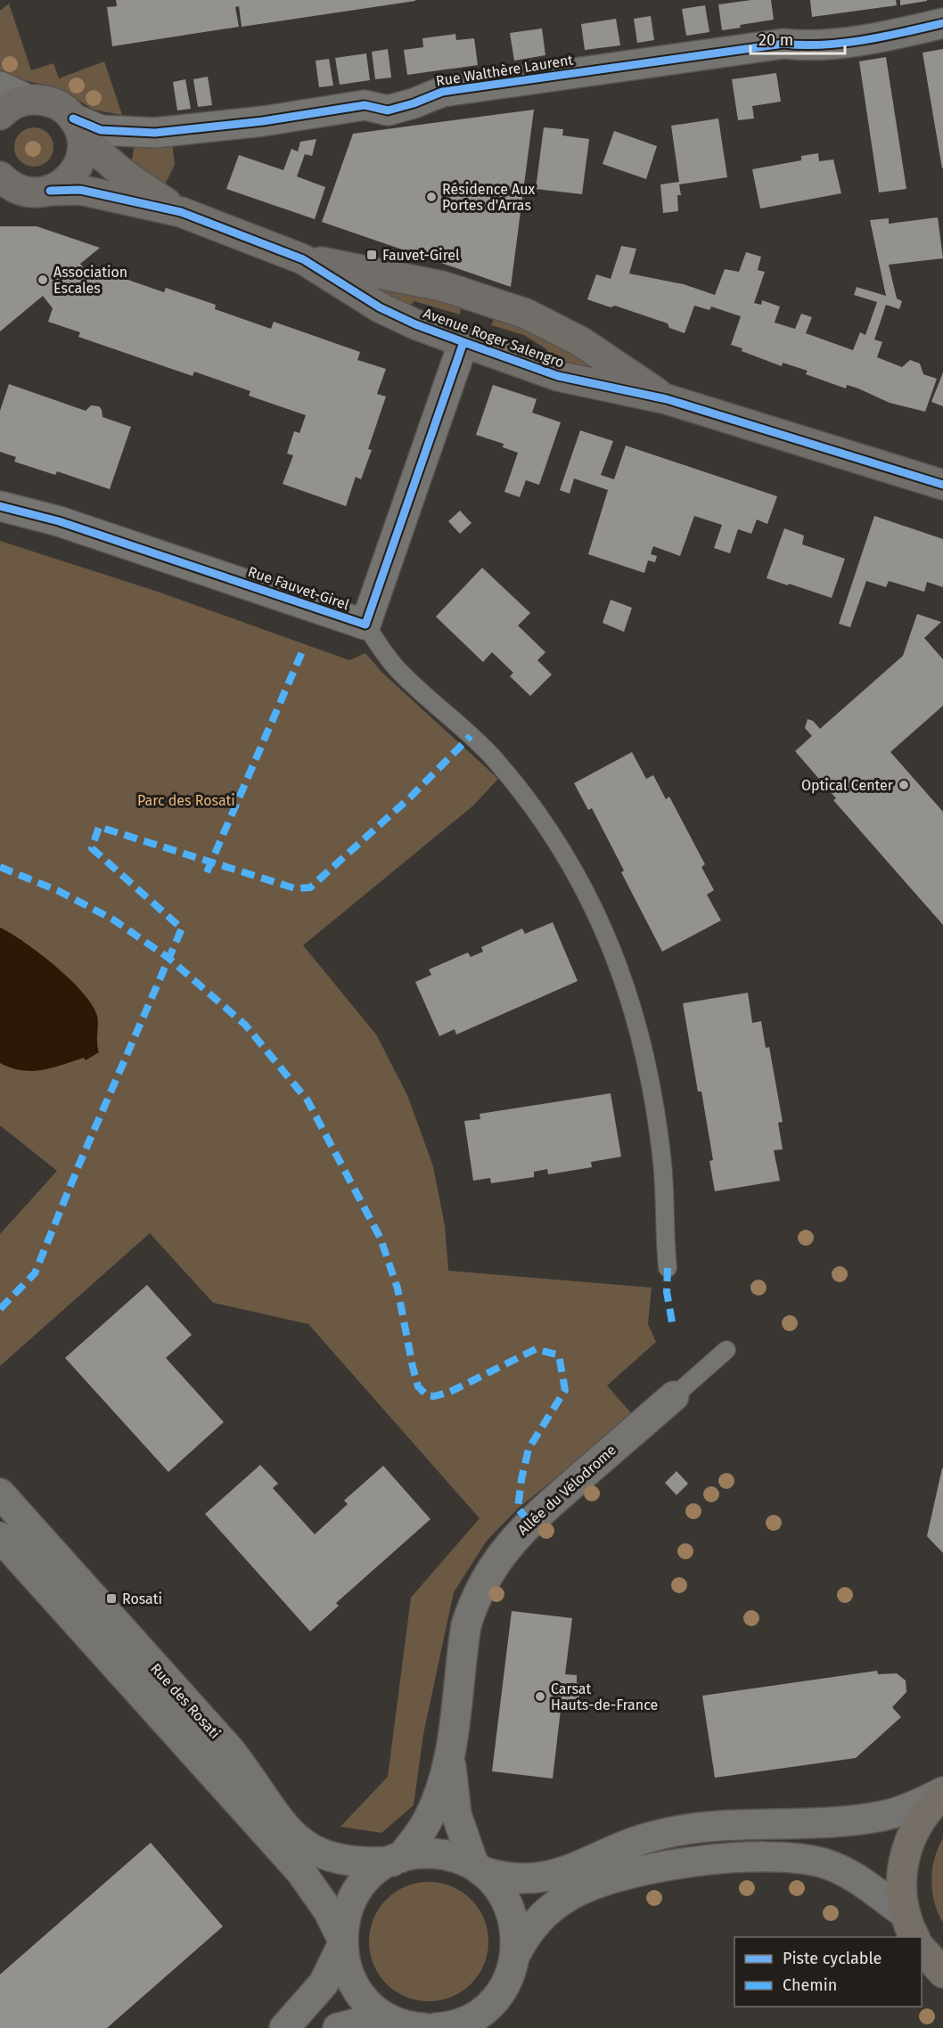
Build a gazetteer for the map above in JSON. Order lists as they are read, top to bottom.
{
  "streets": {
    "street": [
      "Rue Walthère Laurent",
      "Avenue Roger Salengro",
      "Rue Fauvet-Girel",
      "Allée du Vélodrome",
      "Rue des Rosati"
    ]
  },
  "crossings": [
    ["Rue Walthère Laurent", "Avenue Roger Salengro"],
    ["Avenue Roger Salengro", "Rue Fauvet-Girel"],
    ["Allée du Vélodrome", "Rue des Rosati"]
  ],
  "parks": ["Parc des Rosati"],
  "places": {
    "other": [
      "Résidence Aux Portes d'Arras",
      "Association Escales",
      "Optical Center",
      "Carsat Hauts-de-France"
    ],
    "transit": ["Fauvet-Girel", "Rosati"]
  },
  "legend": ["Piste cyclable", "Chemin"],
  "scale_bar": "20 m"
}
